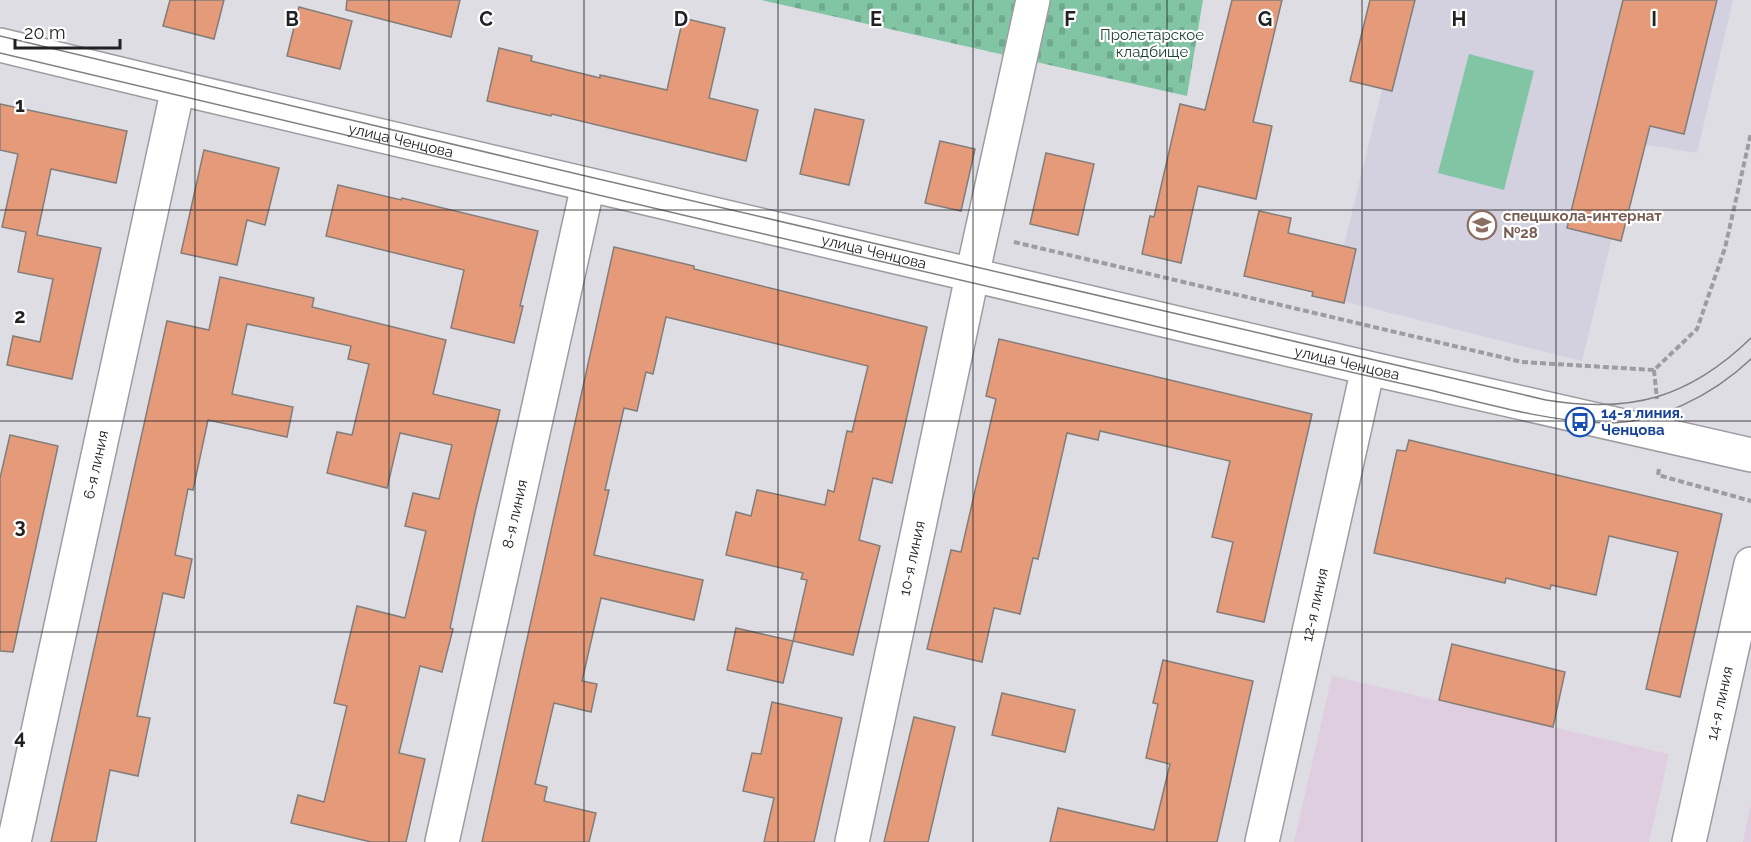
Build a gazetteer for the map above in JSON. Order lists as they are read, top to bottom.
{
  "streets": {
    "street": [
      "улица Ченцова",
      "6-я линия",
      "8-я линия",
      "10-я линия",
      "12-я линия",
      "14-я линия"
    ]
  },
  "crossings": [
    ["улица Ченцова", "6-я линия"],
    ["улица Ченцова", "8-я линия"],
    ["улица Ченцова", "10-я линия"],
    ["улица Ченцова", "12-я линия"]
  ],
  "parks": ["Пролетарское кладбище"],
  "places": {
    "school or university": ["спецшкола-интернат №28"],
    "bus stop": ["14-я линия. Ченцова"]
  },
  "scale_bar": "20 m",
  "grid": {
    "columns": [
      "B",
      "C",
      "D",
      "E",
      "F",
      "G",
      "H",
      "I"
    ],
    "rows": [
      "1",
      "2",
      "3",
      "4"
    ]
  }
}
